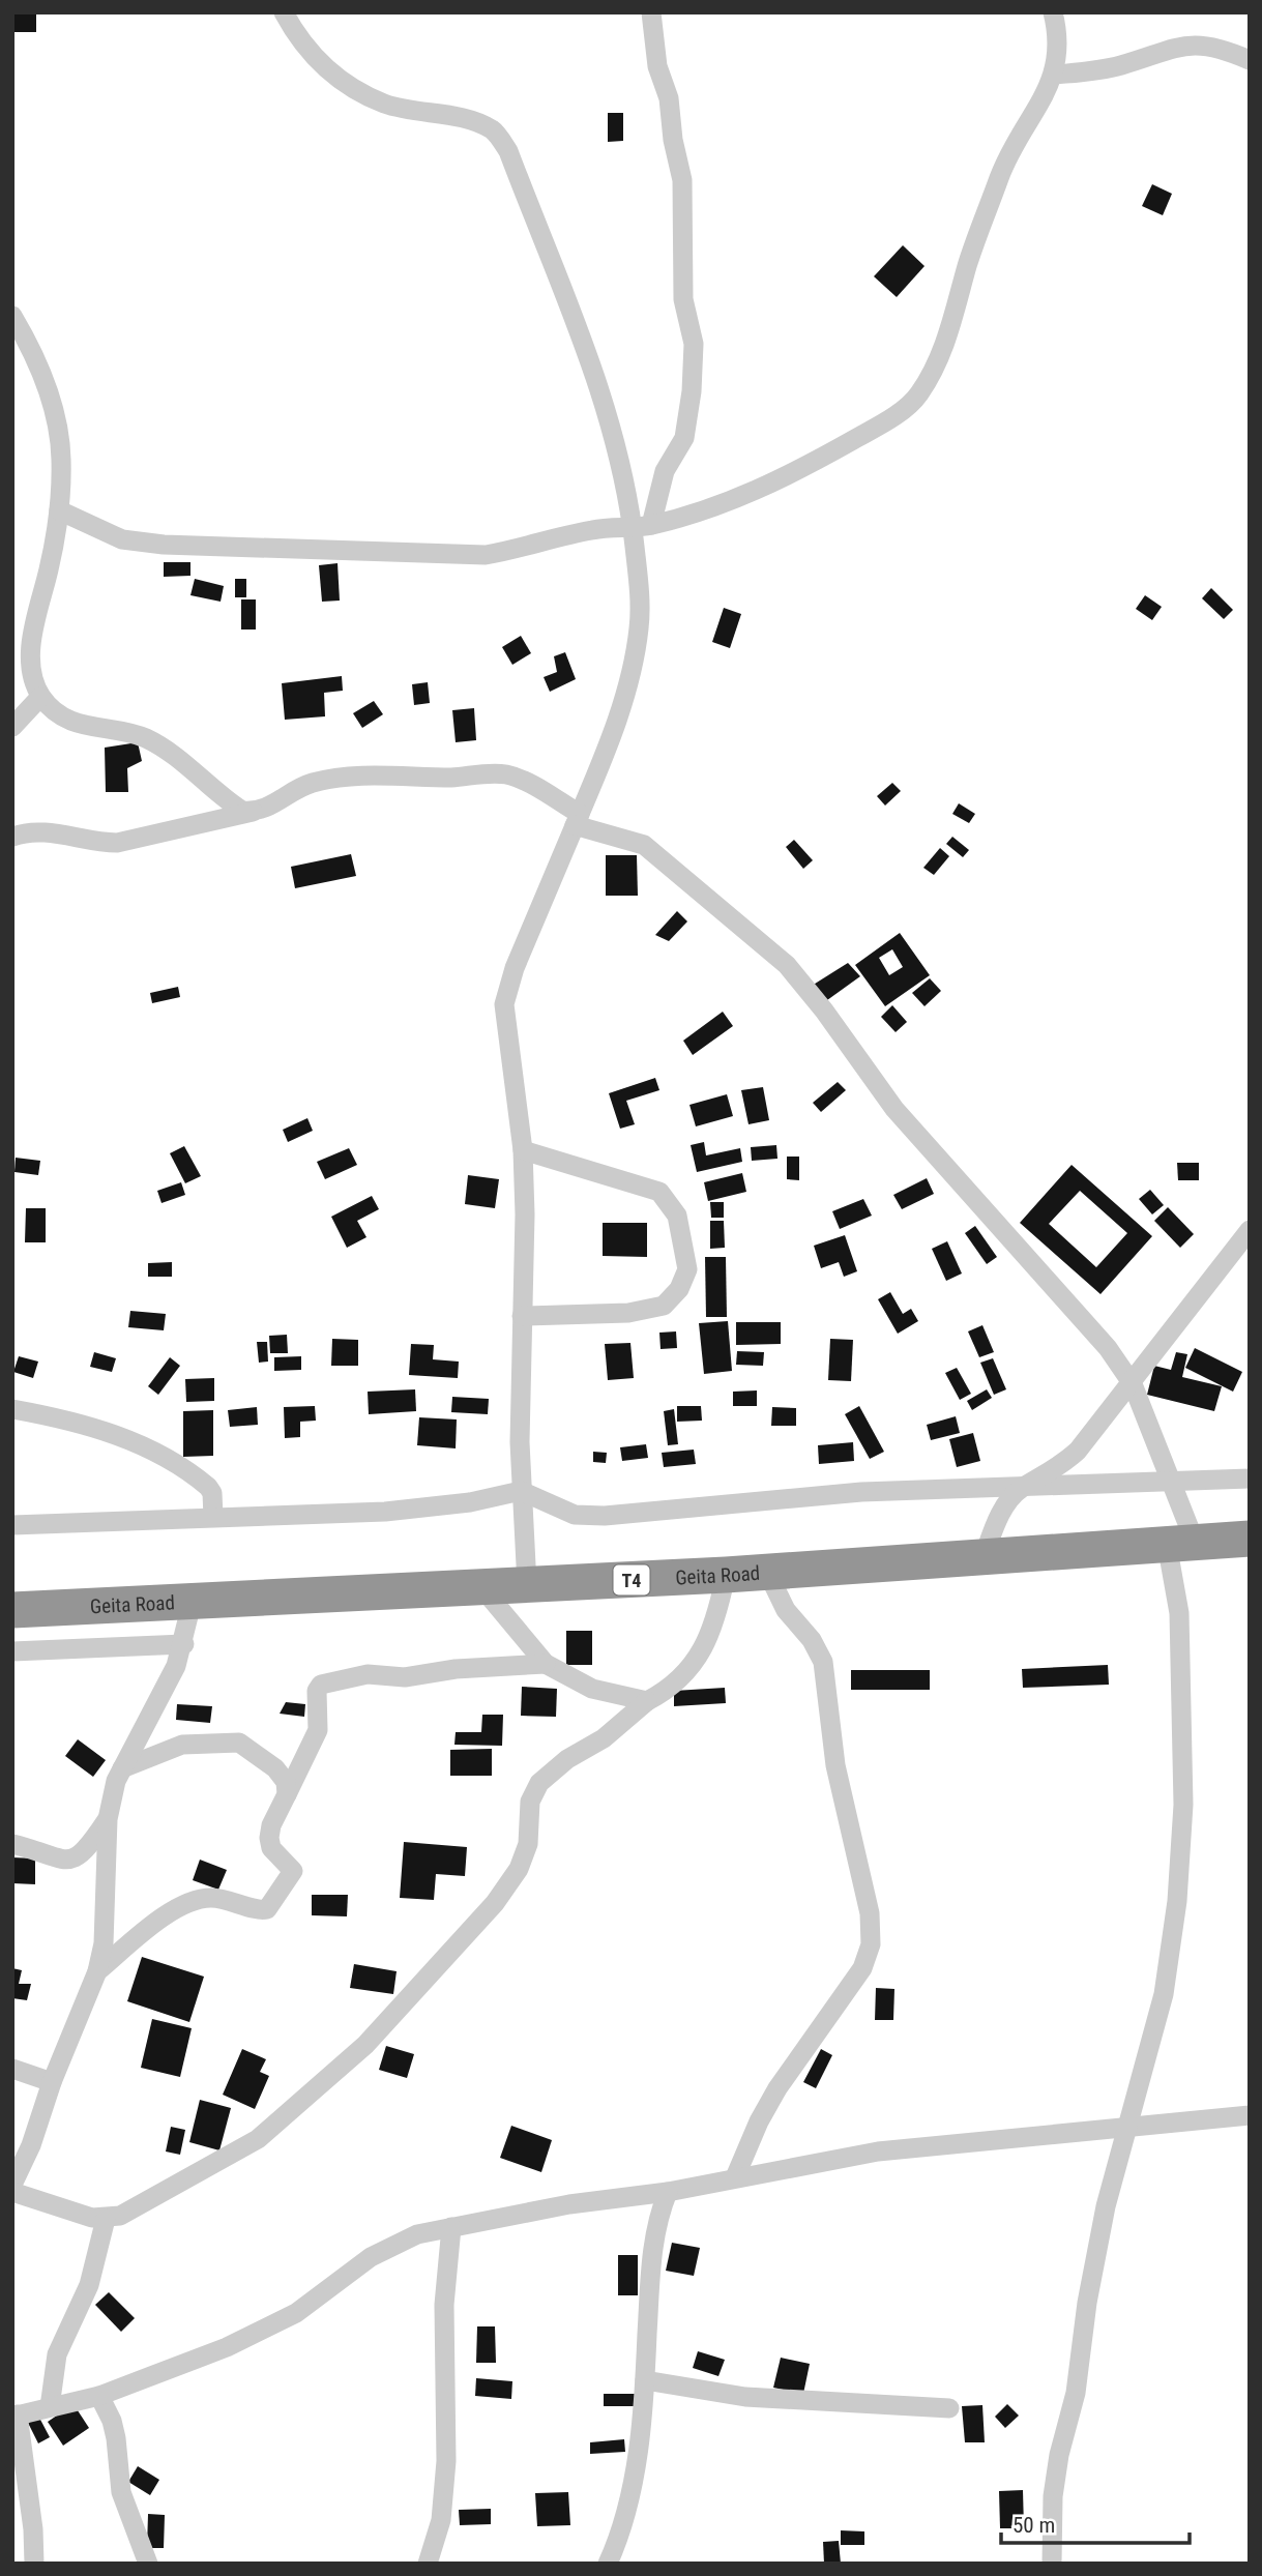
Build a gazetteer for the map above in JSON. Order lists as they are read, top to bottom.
{
  "streets": {
    "highway": ["Geita Road", "T4"]
  },
  "scale_bar": "50 m"
}
